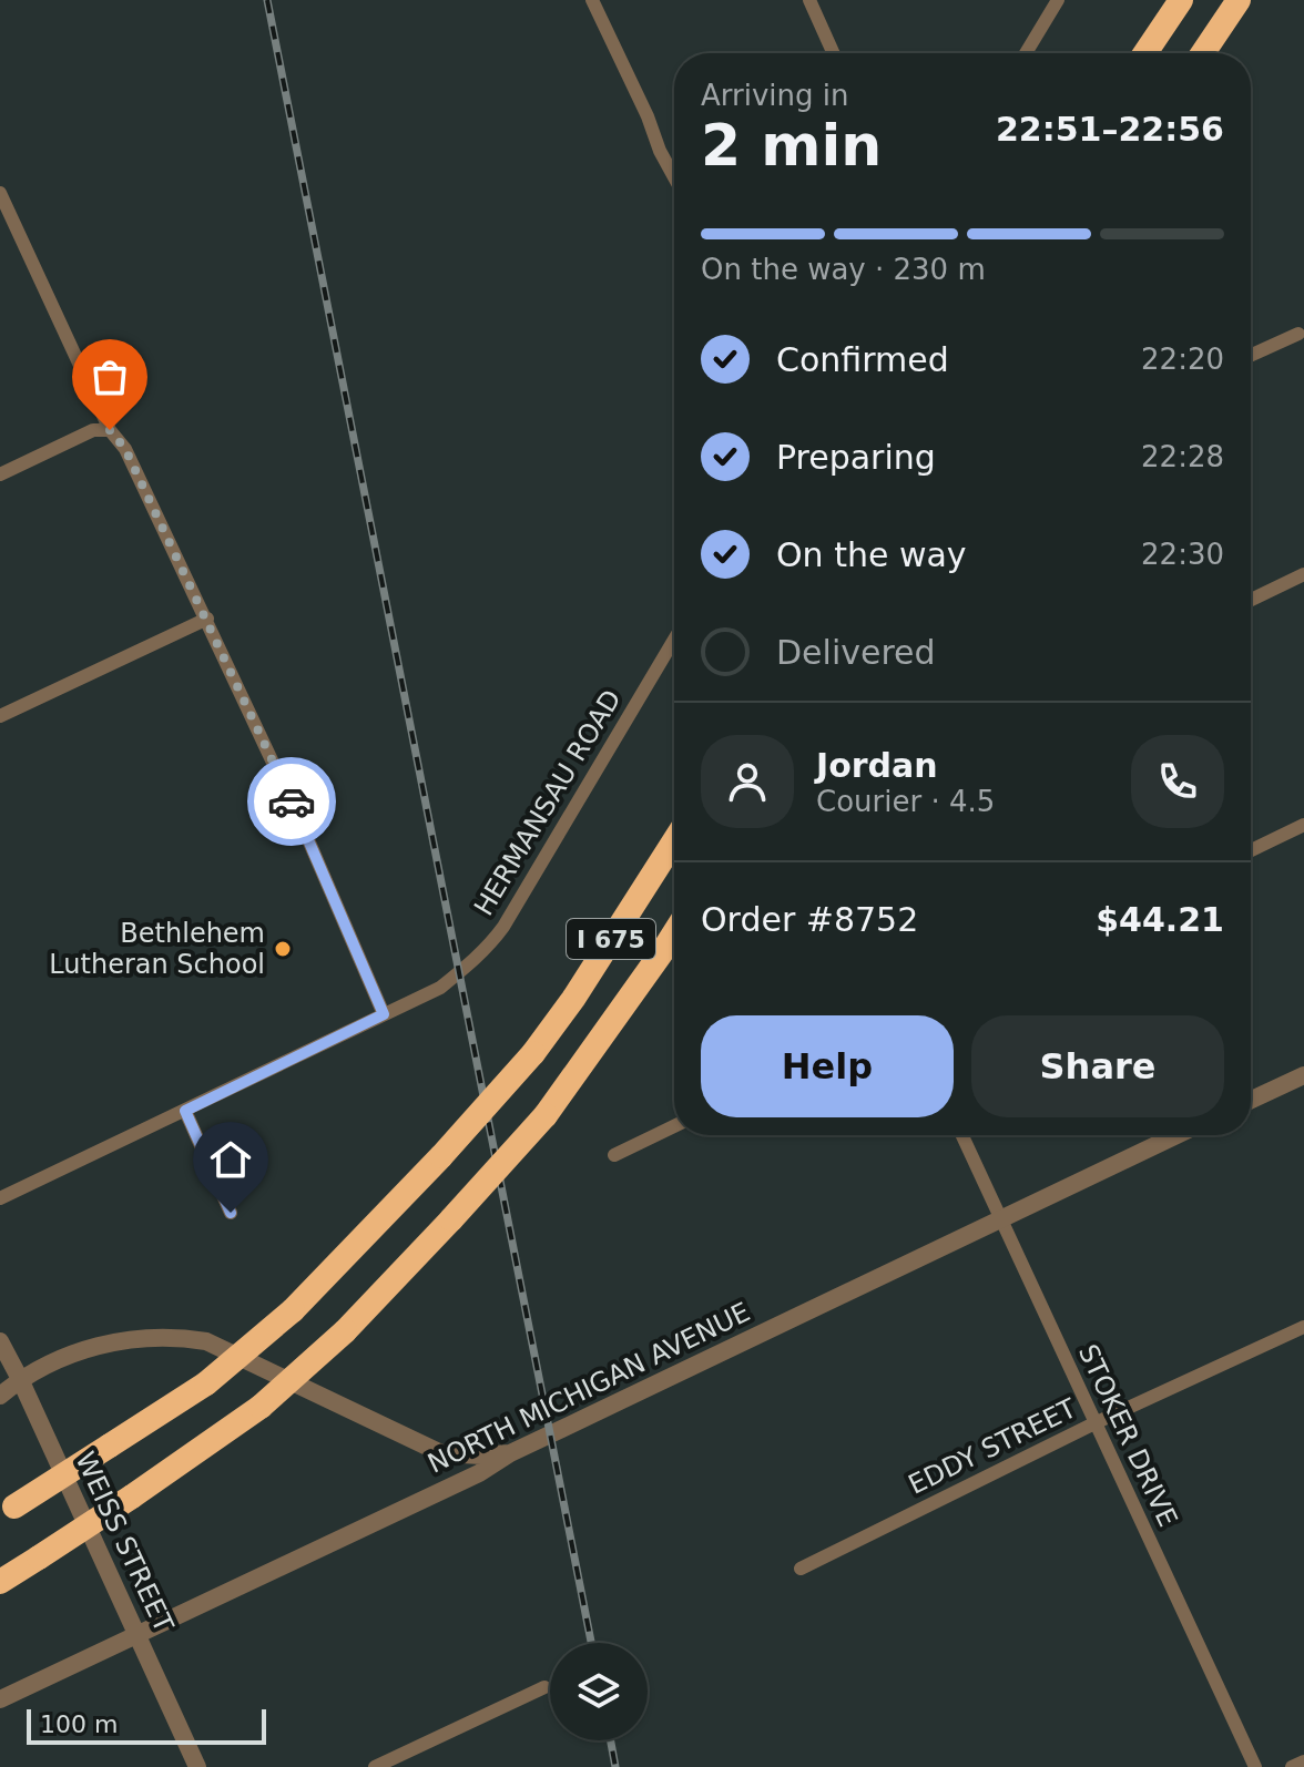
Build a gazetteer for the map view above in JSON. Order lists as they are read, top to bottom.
{
  "streets": {
    "highway": ["I 675"],
    "street": [
      "HERMANSAU ROAD",
      "NORTH MICHIGAN AVENUE",
      "STOKER DRIVE",
      "EDDY STREET",
      "WEISS STREET"
    ]
  },
  "crossings": [
    ["NORTH MICHIGAN AVENUE", "STOKER DRIVE"],
    ["NORTH MICHIGAN AVENUE", "WEISS STREET"],
    ["STOKER DRIVE", "EDDY STREET"]
  ],
  "places": ["Bethlehem Lutheran School"],
  "scale_bar": "100 m",
  "page": {
    "heading": ["2 min", "Arriving in", "22:51–22:56"],
    "panel": [
      "Jordan",
      "Courier · 4.5",
      "Order #8752",
      "$44.21"
    ],
    "bar": "On the way · 230 m",
    "list": [
      ["Confirmed", "22:20"],
      ["Preparing", "22:28"],
      ["On the way", "22:30"],
      "Delivered"
    ],
    "buttons": ["Help", "Share"],
    "scale": "100 m"
  }
}
